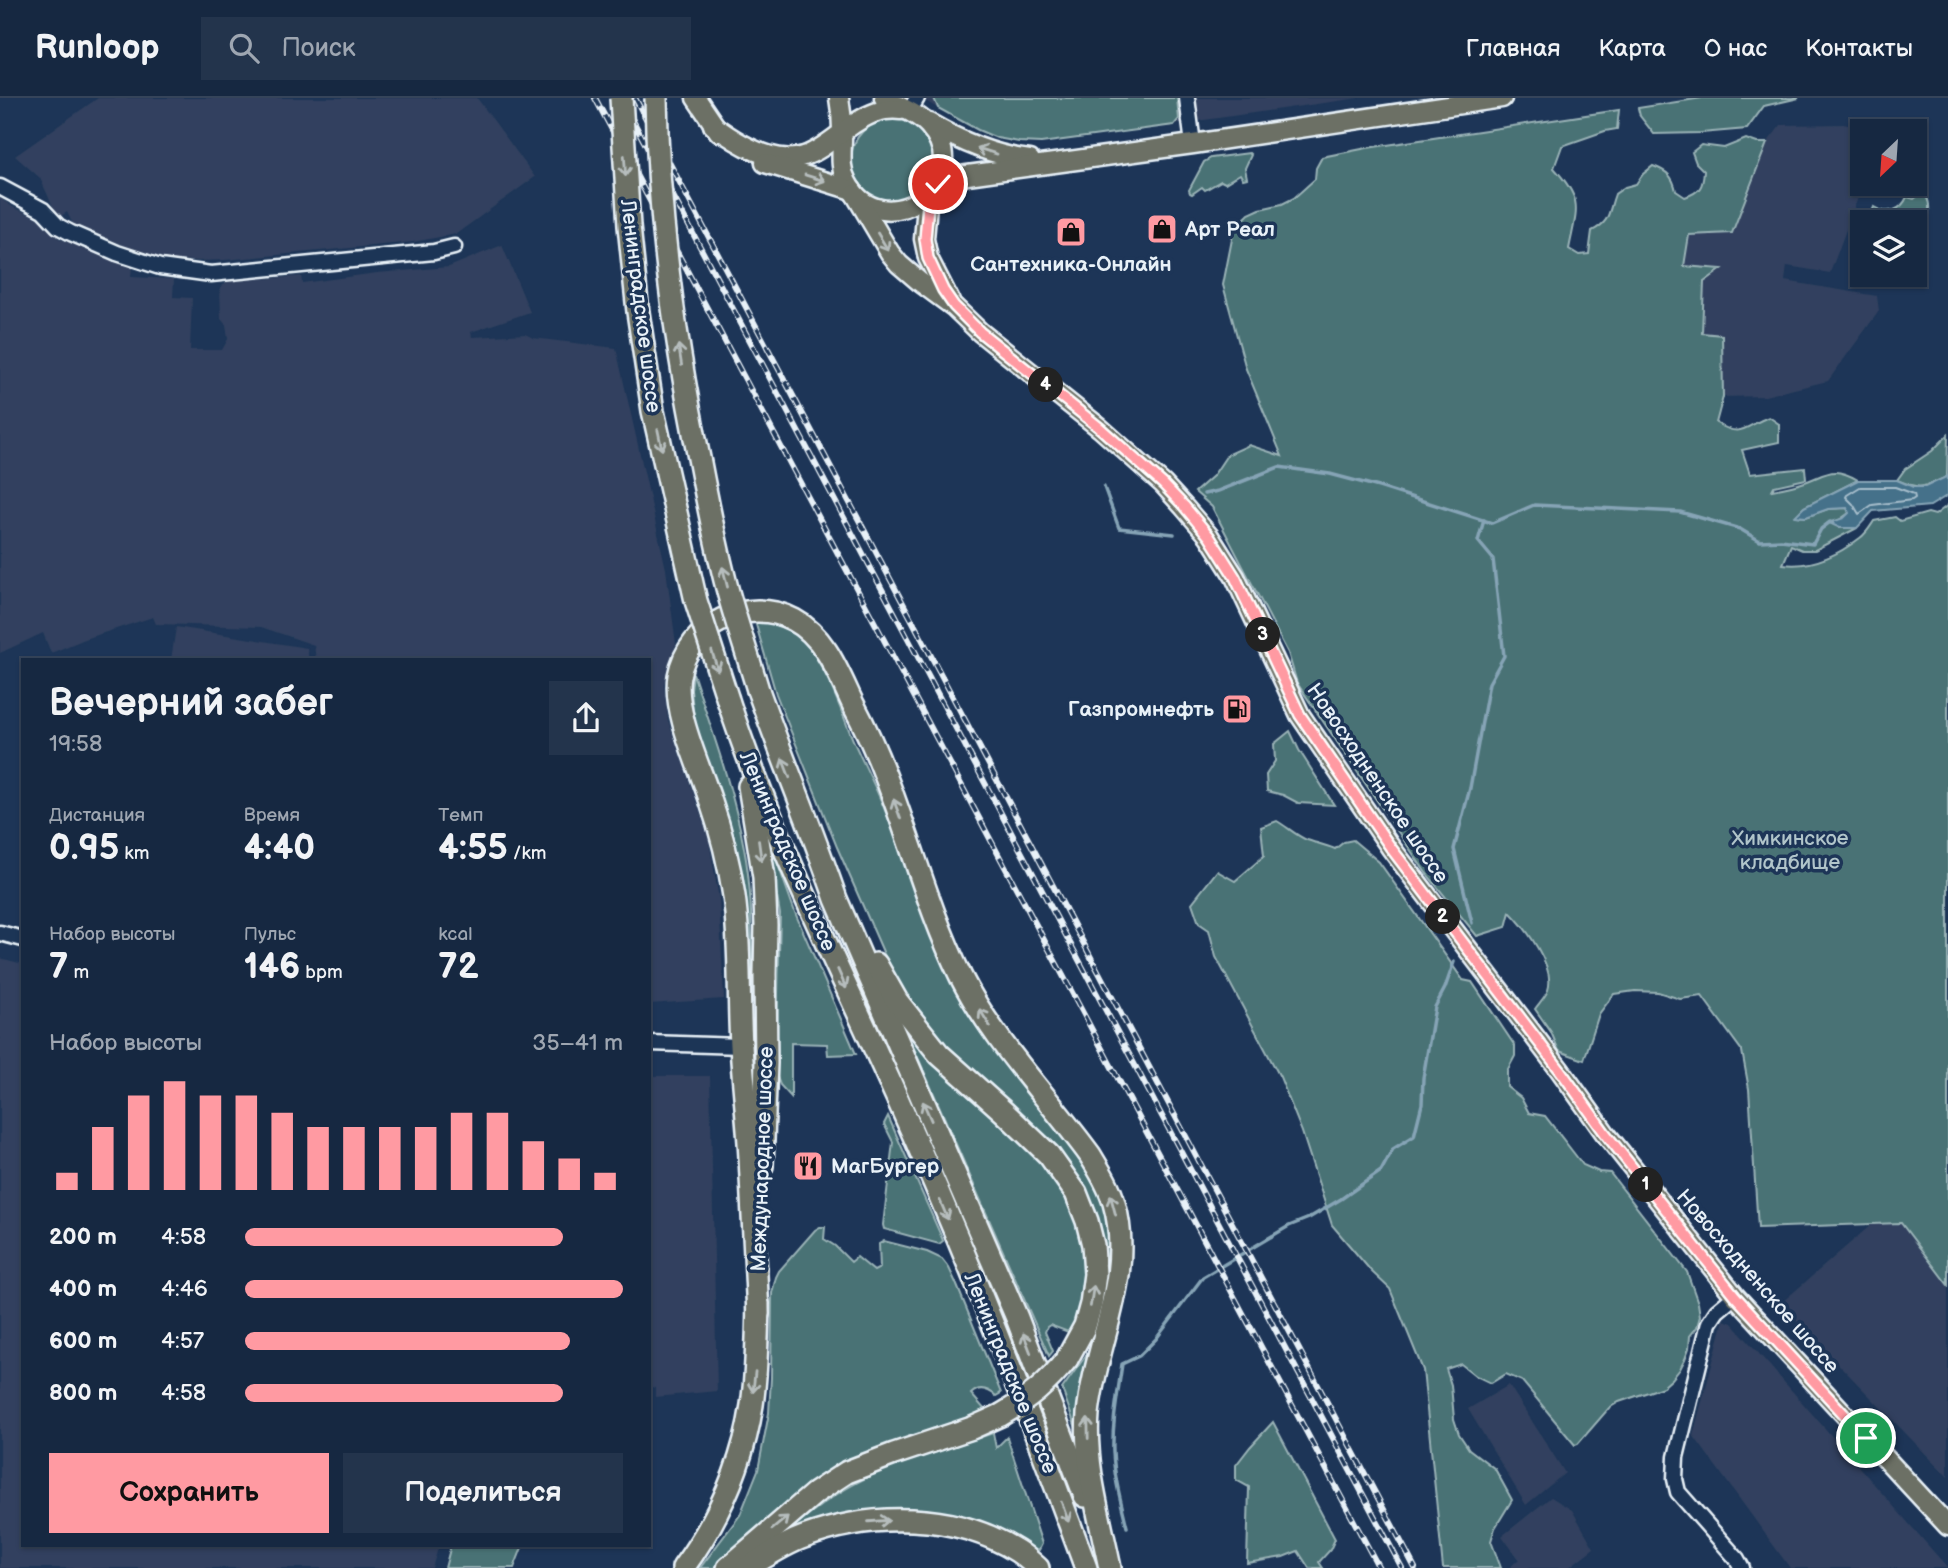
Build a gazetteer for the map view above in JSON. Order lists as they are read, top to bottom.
{
  "streets": {
    "highway": ["Ленинградское шоссе", "Международное шоссе"],
    "main road": ["Новосходненское шоссе"]
  },
  "crossings": [
    ["Ленинградское шоссе", "Международное шоссе"]
  ],
  "parks": ["Химкинское кладбище"],
  "places": {
    "shop": ["Арт Реал", "Сантехника-Онлайн"],
    "fuel station": ["Газпромнефть"],
    "restaurant": ["МагБургер"]
  },
  "north": "bottom left",
  "page": {
    "header": "Runloop",
    "search": "Поиск",
    "nav": [
      "Главная",
      "Карта",
      "О нас",
      "Контакты"
    ],
    "pins": [
      "4",
      "3",
      "2",
      "1"
    ],
    "heading": ["Вечерний забег", "19:58"],
    "stats": [
      ["Дистанция", "0.95 km"],
      ["Время", "4:40"],
      ["Темп", "4:55 /km"],
      ["Набор высоты", "7 m"],
      ["Пульс", "146 bpm"],
      ["kcal", "72"]
    ],
    "chart": ["Набор высоты", "35–41 m"],
    "list": [
      {
        "name": "200 m",
        "note": "4:58"
      },
      {
        "name": "400 m",
        "note": "4:46"
      },
      {
        "name": "600 m",
        "note": "4:57"
      },
      {
        "name": "800 m",
        "note": "4:58"
      }
    ],
    "buttons": ["Сохранить", "Поделиться"]
  }
}
